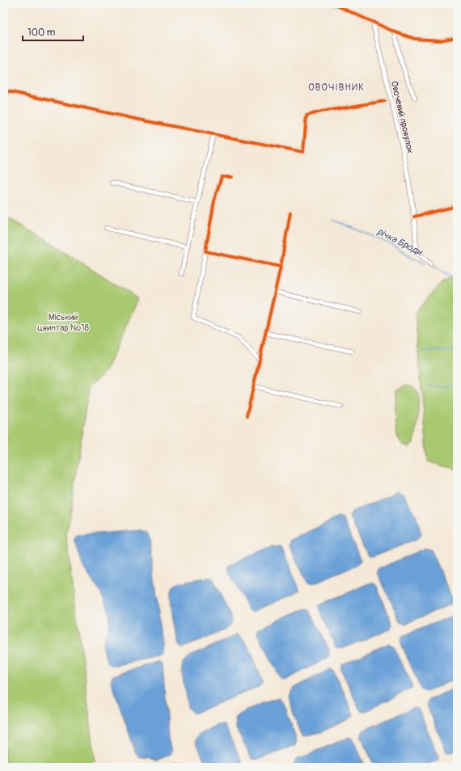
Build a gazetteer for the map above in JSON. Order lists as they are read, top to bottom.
{
  "streets": {
    "street": ["Овочевий провулок"]
  },
  "districts": ["ОВОЧІВНИК"],
  "water": ["річка Броди"],
  "parks": ["Міський цвинтар №18"],
  "scale_bar": "100 m"
}
